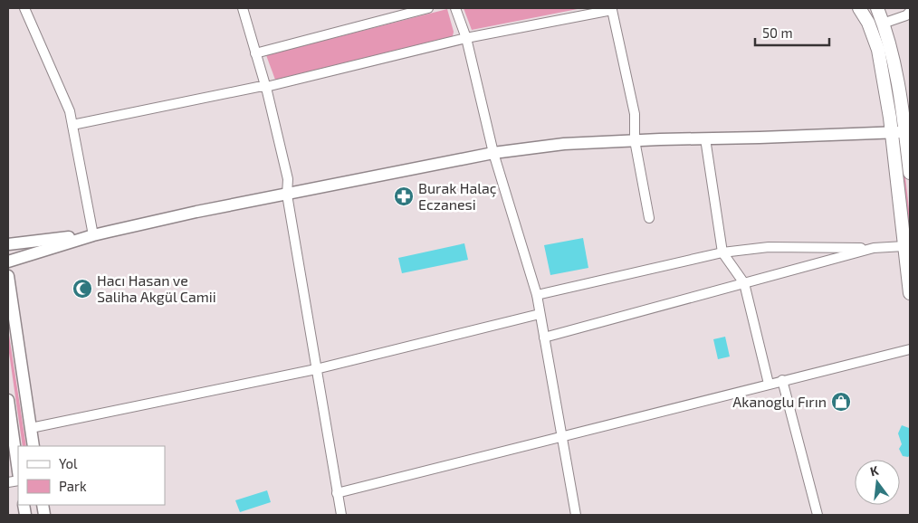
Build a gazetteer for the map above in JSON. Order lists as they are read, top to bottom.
{
  "places": {
    "pharmacy": ["Burak Halaç Eczanesi"],
    "mosque": ["Hacı Hasan ve Saliha Akgül Camii"],
    "shop": ["Akanoglu Fırın"]
  },
  "legend": ["Yol", "Park"],
  "scale_bar": "50 m",
  "north": "top"
}
